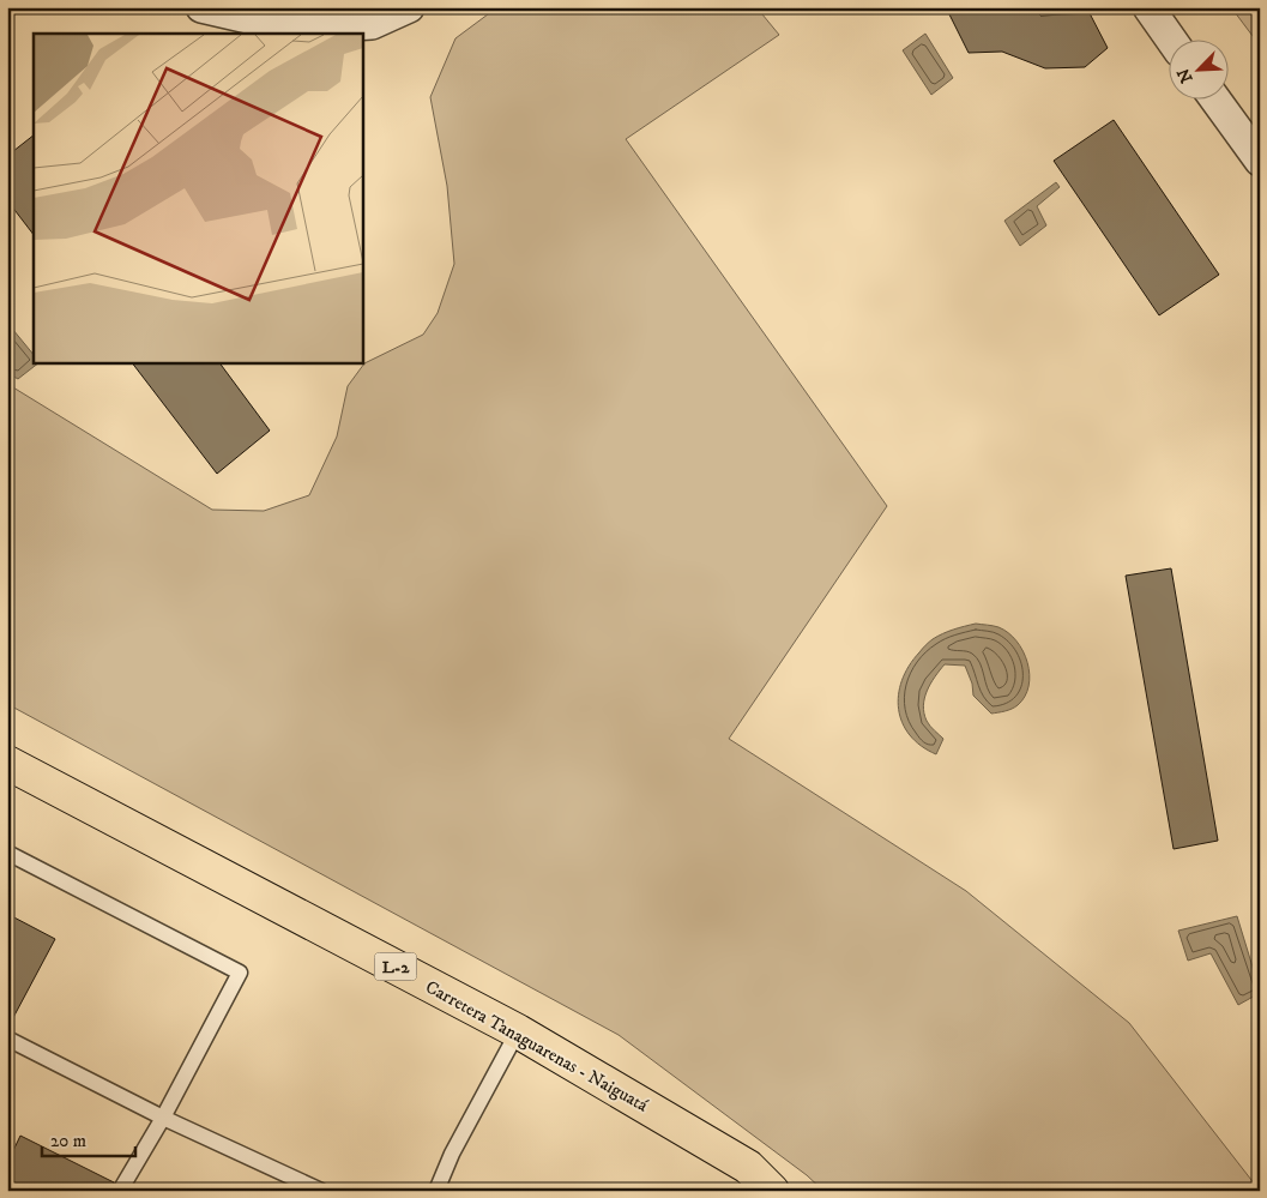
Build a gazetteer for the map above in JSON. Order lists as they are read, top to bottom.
{
  "streets": {
    "main road": ["L-2", "Carretera Tanaguarenas - Naiguatá"]
  },
  "scale_bar": "20 m",
  "north": "bottom left"
}
